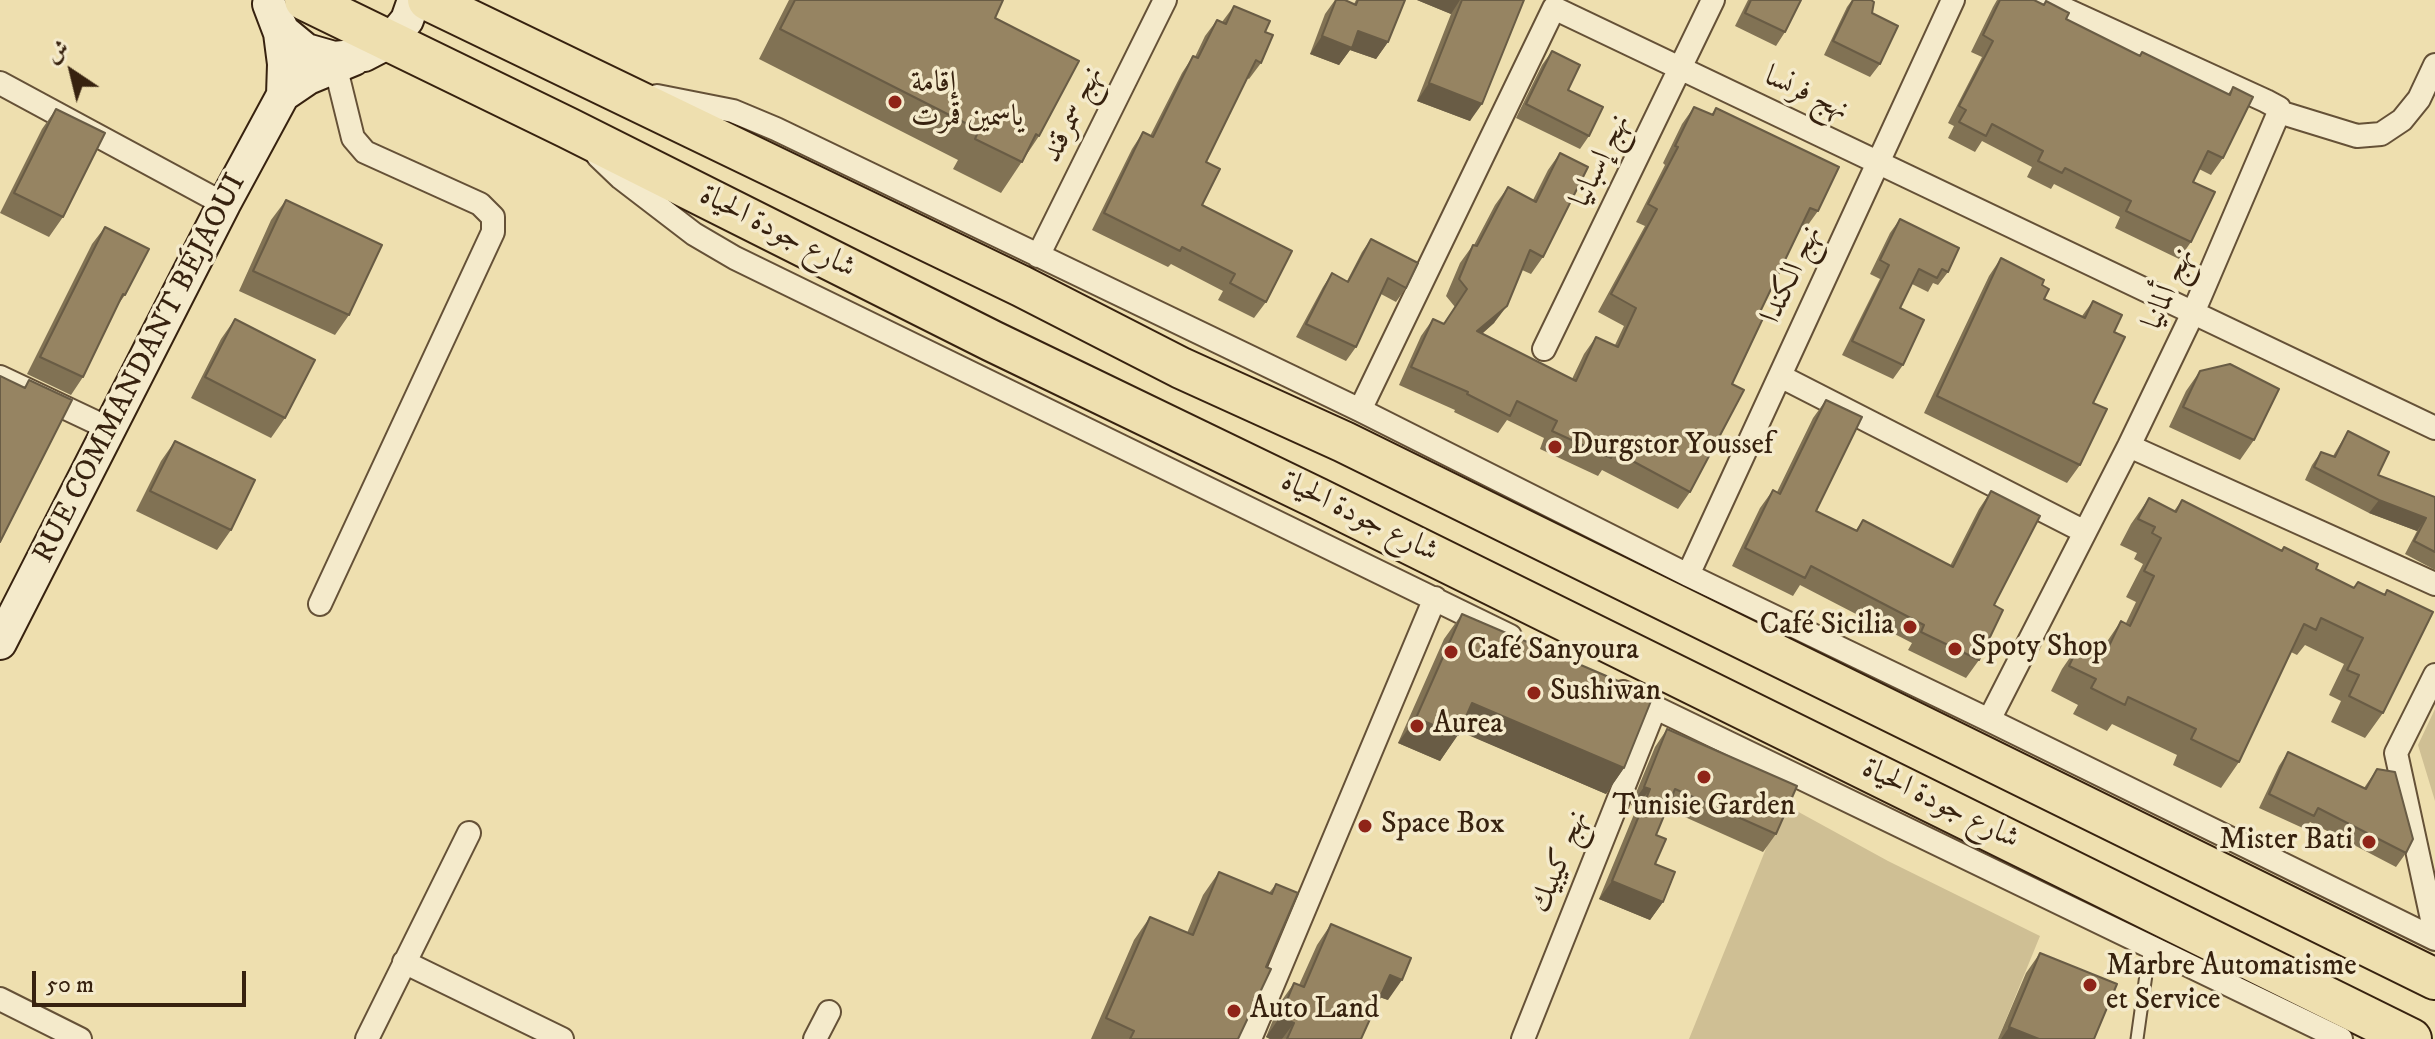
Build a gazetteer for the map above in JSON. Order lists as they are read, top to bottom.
{
  "streets": {
    "highway": ["شارع جودة الحياة"],
    "street": [
      "نهج فرنسا",
      "نهج سمرقند",
      "نهج إسبانيا",
      "نهج الكندا",
      "نهج ألمانيا",
      "RUE COMMANDANT BÉJAOUI",
      "نهج كيبيك"
    ]
  },
  "crossings": [
    ["نهج فرنسا", "نهج إسبانيا"],
    ["نهج فرنسا", "نهج الكندا"],
    ["نهج فرنسا", "نهج ألمانيا"]
  ],
  "places": [
    "إقامة ياسمين قمرت",
    "Durgstor Youssef",
    "Café Sicilia",
    "Spoty Shop",
    "Café Sanyoura",
    "Sushiwan",
    "Aurea",
    "Tunisie Garden",
    "Space Box",
    "Mister Bati",
    "Marbre Automatisme et Service",
    "Auto Land"
  ],
  "scale_bar": "50 m",
  "north": "top left"
}
